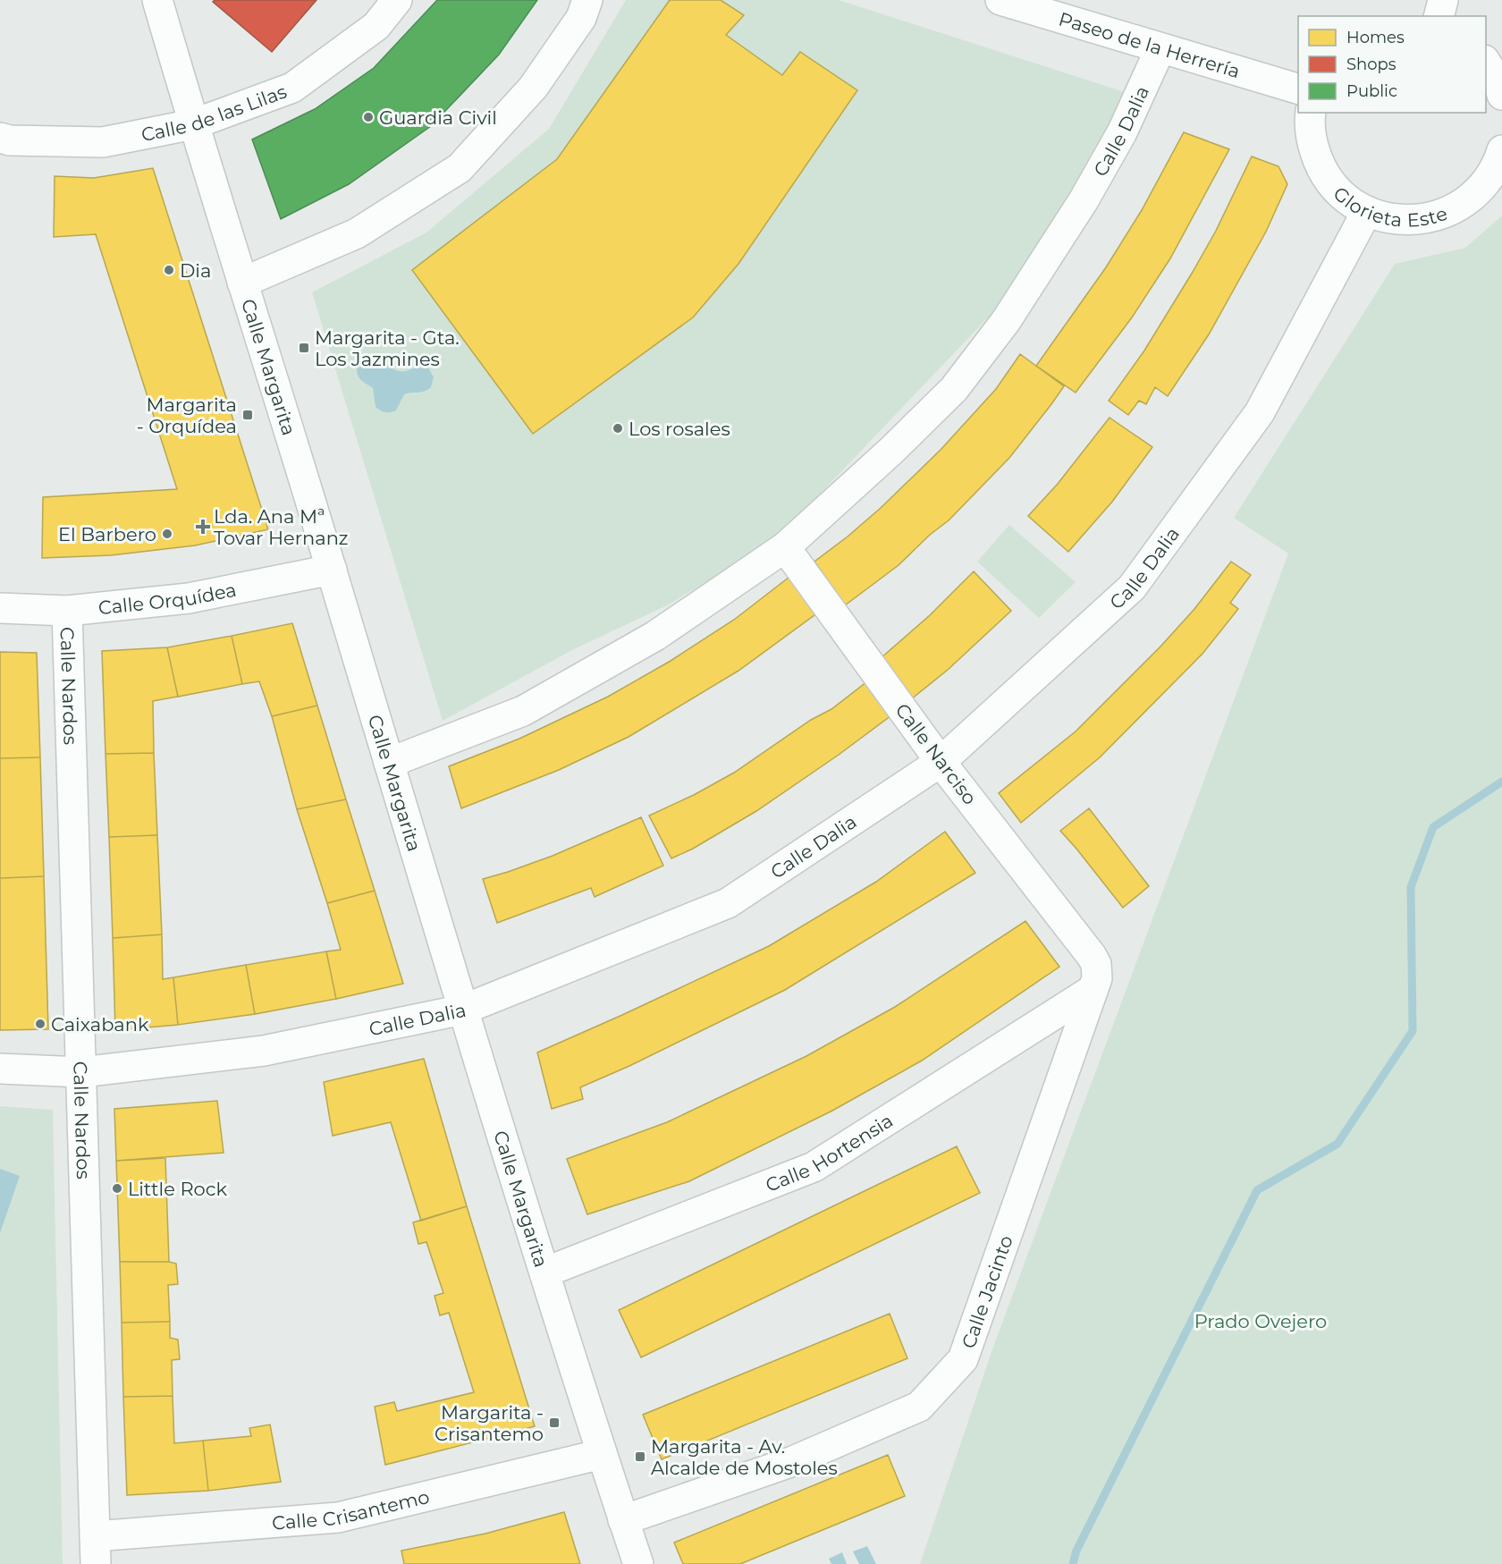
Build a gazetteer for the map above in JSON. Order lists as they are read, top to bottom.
{
  "streets": {
    "street": [
      "Paseo de la Herrería",
      "Calle de las Lilas",
      "Calle Dalia",
      "Glorieta Este",
      "Calle Margarita",
      "Calle Orquídea",
      "Calle Nardos",
      "Calle Narciso",
      "Calle Hortensia",
      "Calle Jacinto",
      "Calle Crisantemo"
    ]
  },
  "crossings": [
    ["Paseo de la Herrería", "Calle Dalia"],
    ["Calle de las Lilas", "Calle Margarita"],
    ["Calle Dalia", "Glorieta Este"],
    ["Calle Dalia", "Calle Margarita"],
    ["Calle Dalia", "Calle Nardos"],
    ["Calle Dalia", "Calle Narciso"],
    ["Calle Margarita", "Calle Orquídea"],
    ["Calle Margarita", "Calle Hortensia"],
    ["Calle Margarita", "Calle Jacinto"],
    ["Calle Margarita", "Calle Crisantemo"],
    ["Calle Orquídea", "Calle Nardos"],
    ["Calle Nardos", "Calle Crisantemo"],
    ["Calle Narciso", "Calle Jacinto"],
    ["Calle Hortensia", "Calle Jacinto"]
  ],
  "parks": ["Prado Ovejero"],
  "places": {
    "other": [
      "Guardia Civil",
      "Dia",
      "Los rosales",
      "El Barbero",
      "Caixabank",
      "Little Rock"
    ],
    "transit": [
      "Margarita - Gta. Los Jazmines",
      "Margarita - Orquídea",
      "Margarita - Crisantemo",
      "Margarita - Av. Alcalde de Mostoles"
    ],
    "health": ["Lda. Ana Mª Tovar Hernanz"]
  },
  "legend": ["Homes", "Shops", "Public"]
}
